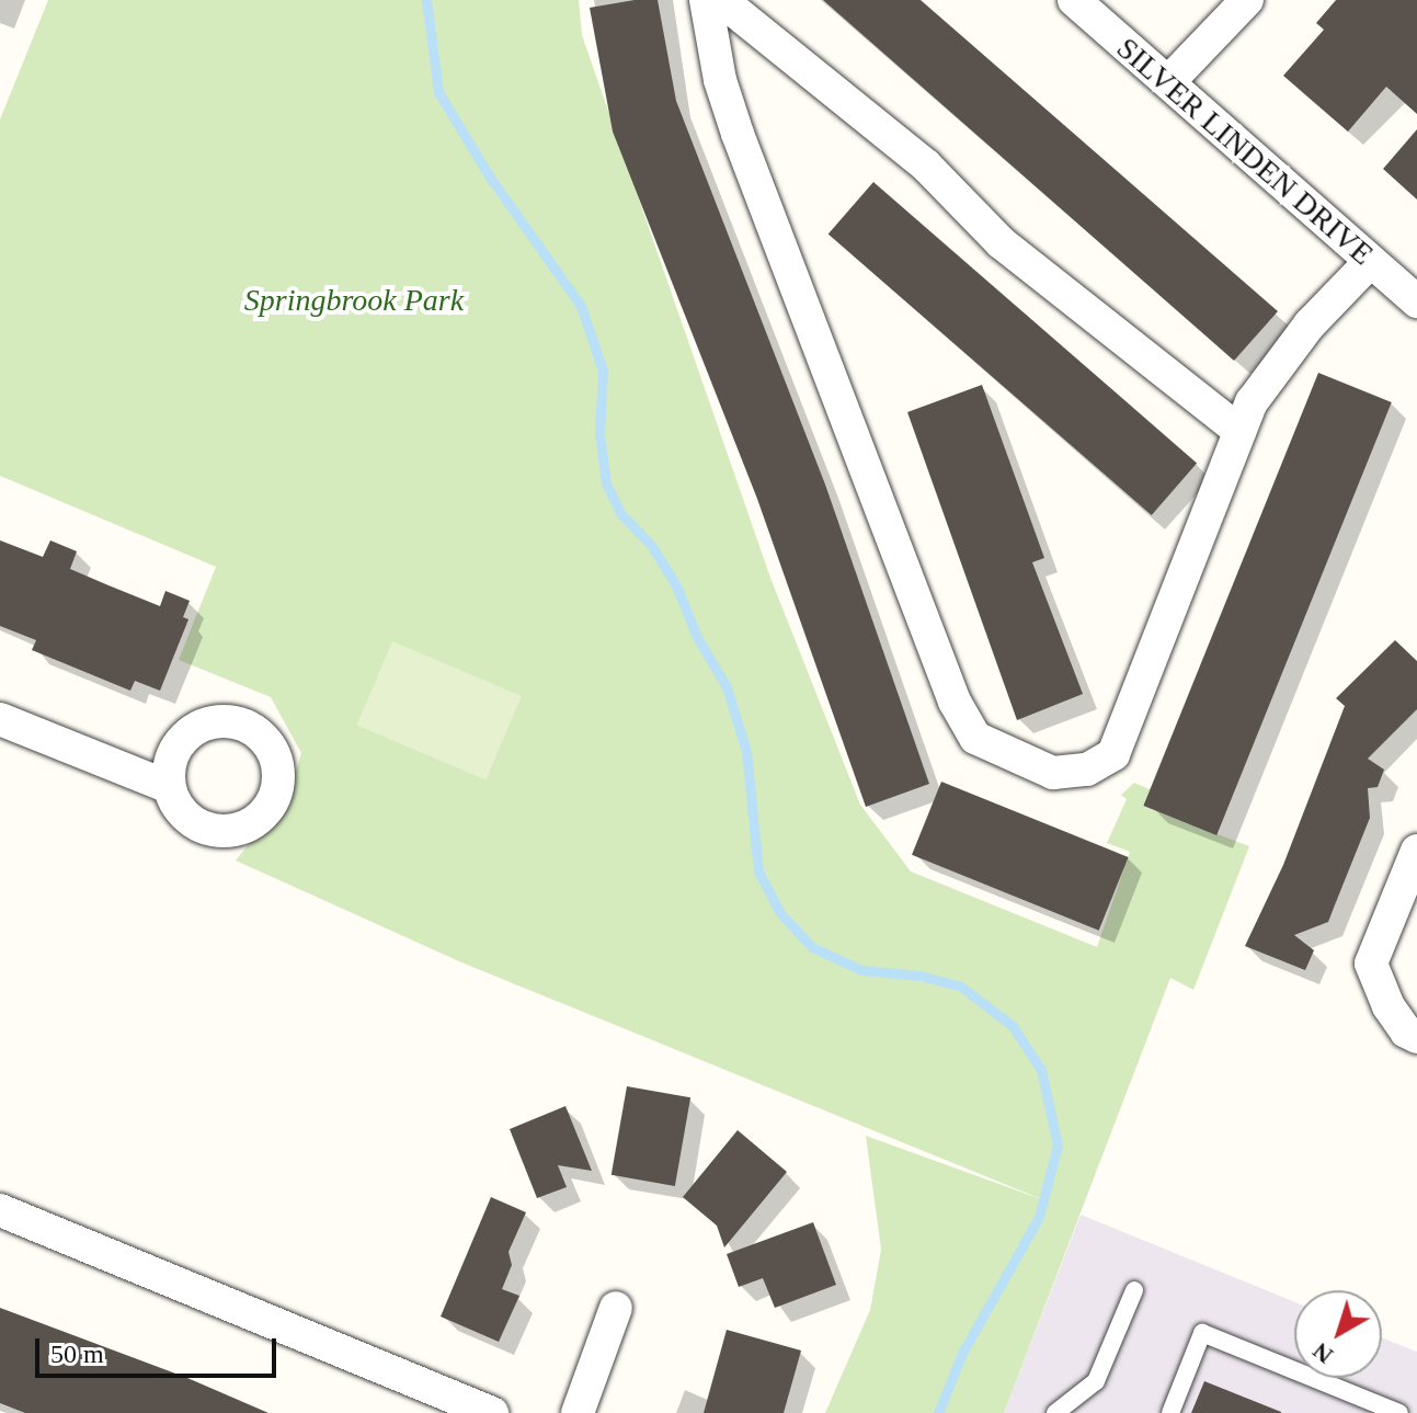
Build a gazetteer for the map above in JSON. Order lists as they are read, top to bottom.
{
  "streets": {
    "street": ["SILVER LINDEN DRIVE"]
  },
  "parks": ["Springbrook Park"],
  "scale_bar": "50 m",
  "north": "bottom left"
}
